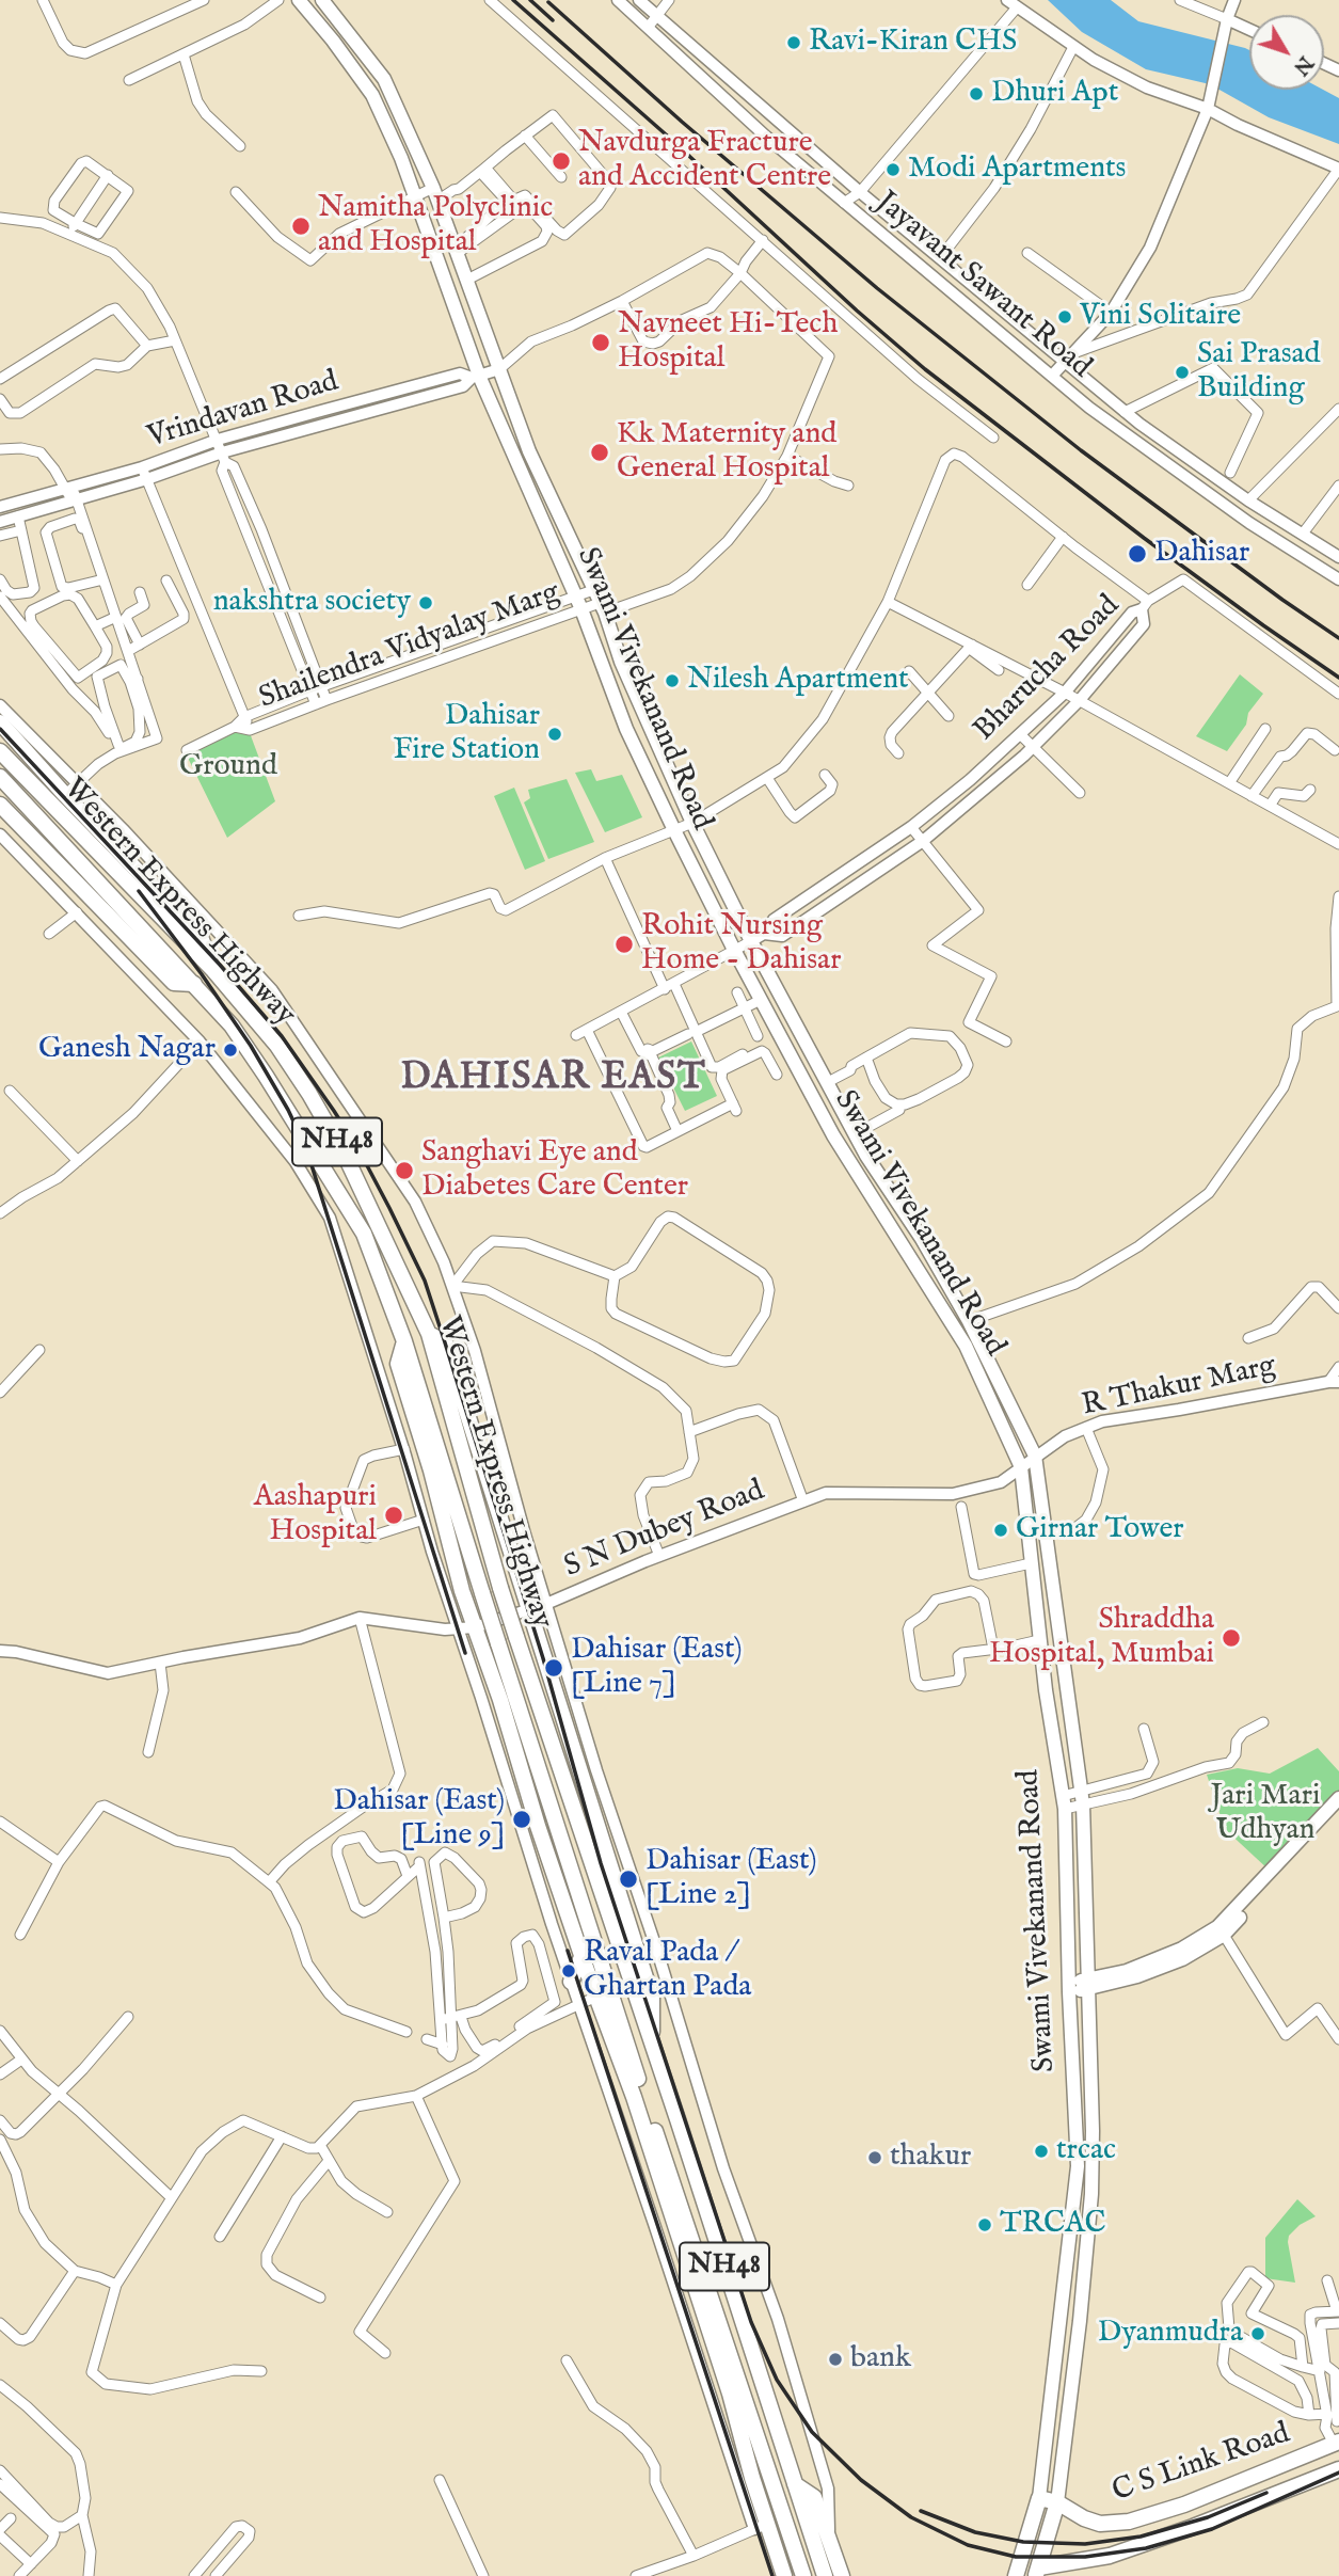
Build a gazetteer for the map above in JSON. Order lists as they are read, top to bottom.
{
  "streets": {
    "main road": [
      "Swami Vivekanand Road",
      "Western Express Highway",
      "NH48",
      "C S Link Road"
    ],
    "street": [
      "Jayavant Sawant Road",
      "Vrindavan Road",
      "Shailendra Vidyalay Marg",
      "Bharucha Road",
      "R Thakur Marg",
      "S N Dubey Road"
    ]
  },
  "crossings": [
    ["Vrindavan Road", "Swami Vivekanand Road"],
    ["Shailendra Vidyalay Marg", "Swami Vivekanand Road"],
    ["Bharucha Road", "Swami Vivekanand Road"],
    ["Swami Vivekanand Road", "R Thakur Marg"],
    ["Swami Vivekanand Road", "S N Dubey Road"],
    ["Swami Vivekanand Road", "C S Link Road"],
    ["R Thakur Marg", "S N Dubey Road"]
  ],
  "districts": ["DAHISAR EAST"],
  "parks": ["Ground", "Jari Mari Udhyan"],
  "places": [
    "Ravi-Kiran CHS",
    "Dhuri Apt",
    "Navdurga Fracture and Accident Centre",
    "Modi Apartments",
    "Namitha Polyclinic and Hospital",
    "Vini Solitaire",
    "Navneet Hi-Tech Hospital",
    "Sai Prasad Building",
    "Kk Maternity and General Hospital",
    "Dahisar",
    "nakshtra society",
    "Nilesh Apartment",
    "Dahisar Fire Station",
    "Rohit Nursing Home - Dahisar",
    "Ganesh Nagar",
    "Sanghavi Eye and Diabetes Care Center",
    "Aashapuri Hospital",
    "Girnar Tower",
    "Shraddha Hospital, Mumbai",
    "Dahisar (East) [Line 7]",
    "Dahisar (East) [Line 9]",
    "Dahisar (East) [Line 2]",
    "Raval Pada / Ghartan Pada",
    "trcac",
    "thakur",
    "TRCAC",
    "Dyanmudra",
    "bank"
  ],
  "north": "bottom right"
}
